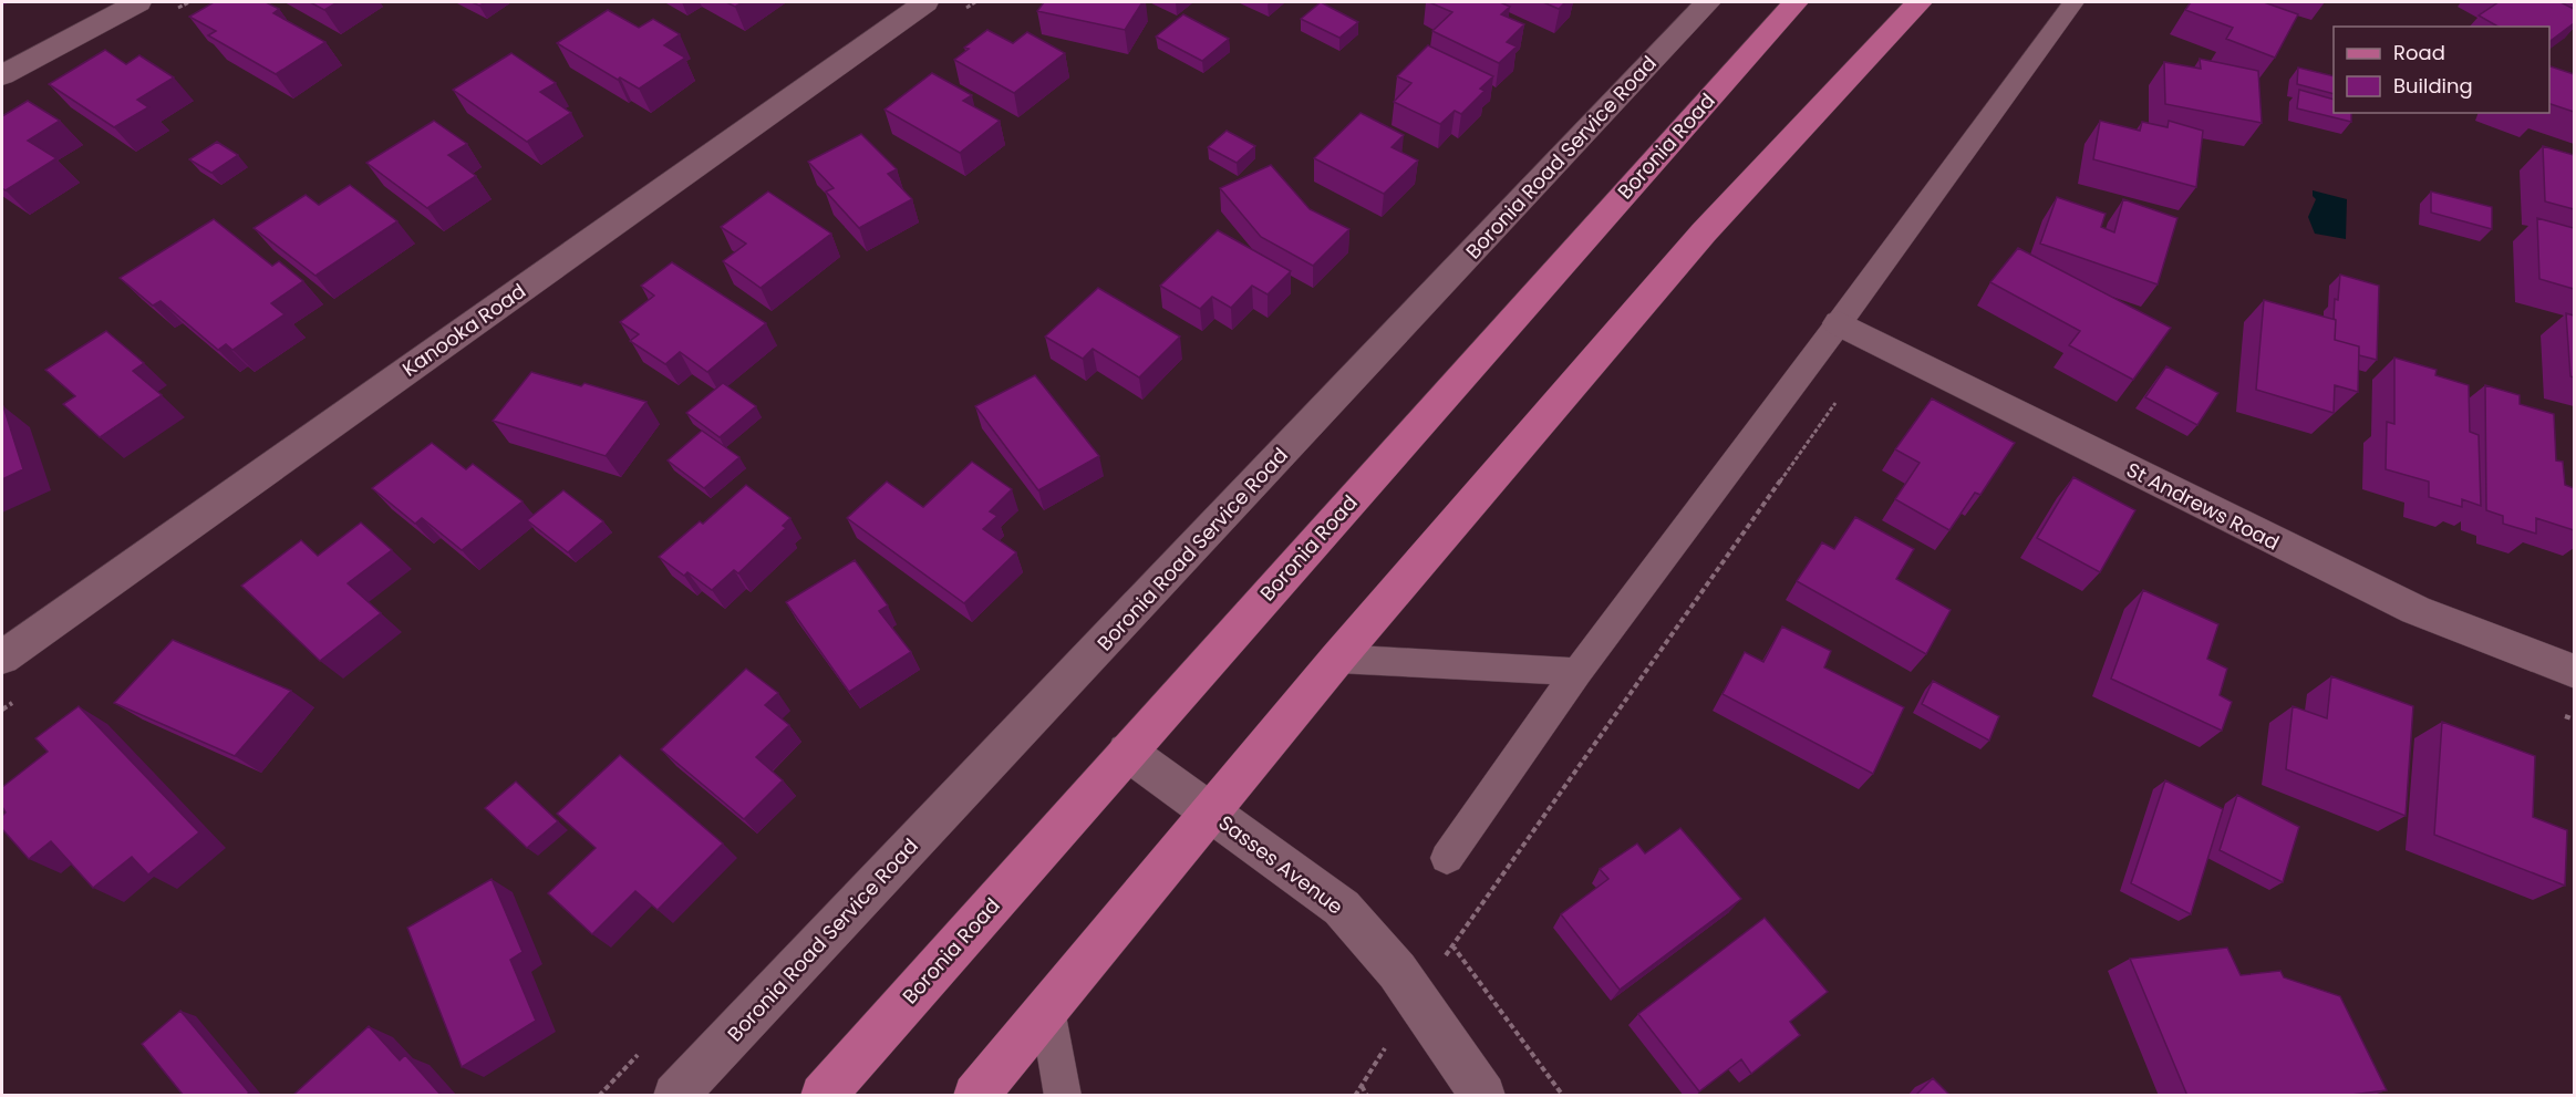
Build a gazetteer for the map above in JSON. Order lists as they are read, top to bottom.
{
  "streets": {
    "main road": ["Boronia Road"],
    "street": [
      "Boronia Road Service Road",
      "Kanooka Road",
      "St Andrews Road",
      "Sasses Avenue"
    ]
  },
  "crossings": [
    ["Boronia Road", "Sasses Avenue"]
  ],
  "legend": ["Road", "Building"]
}
